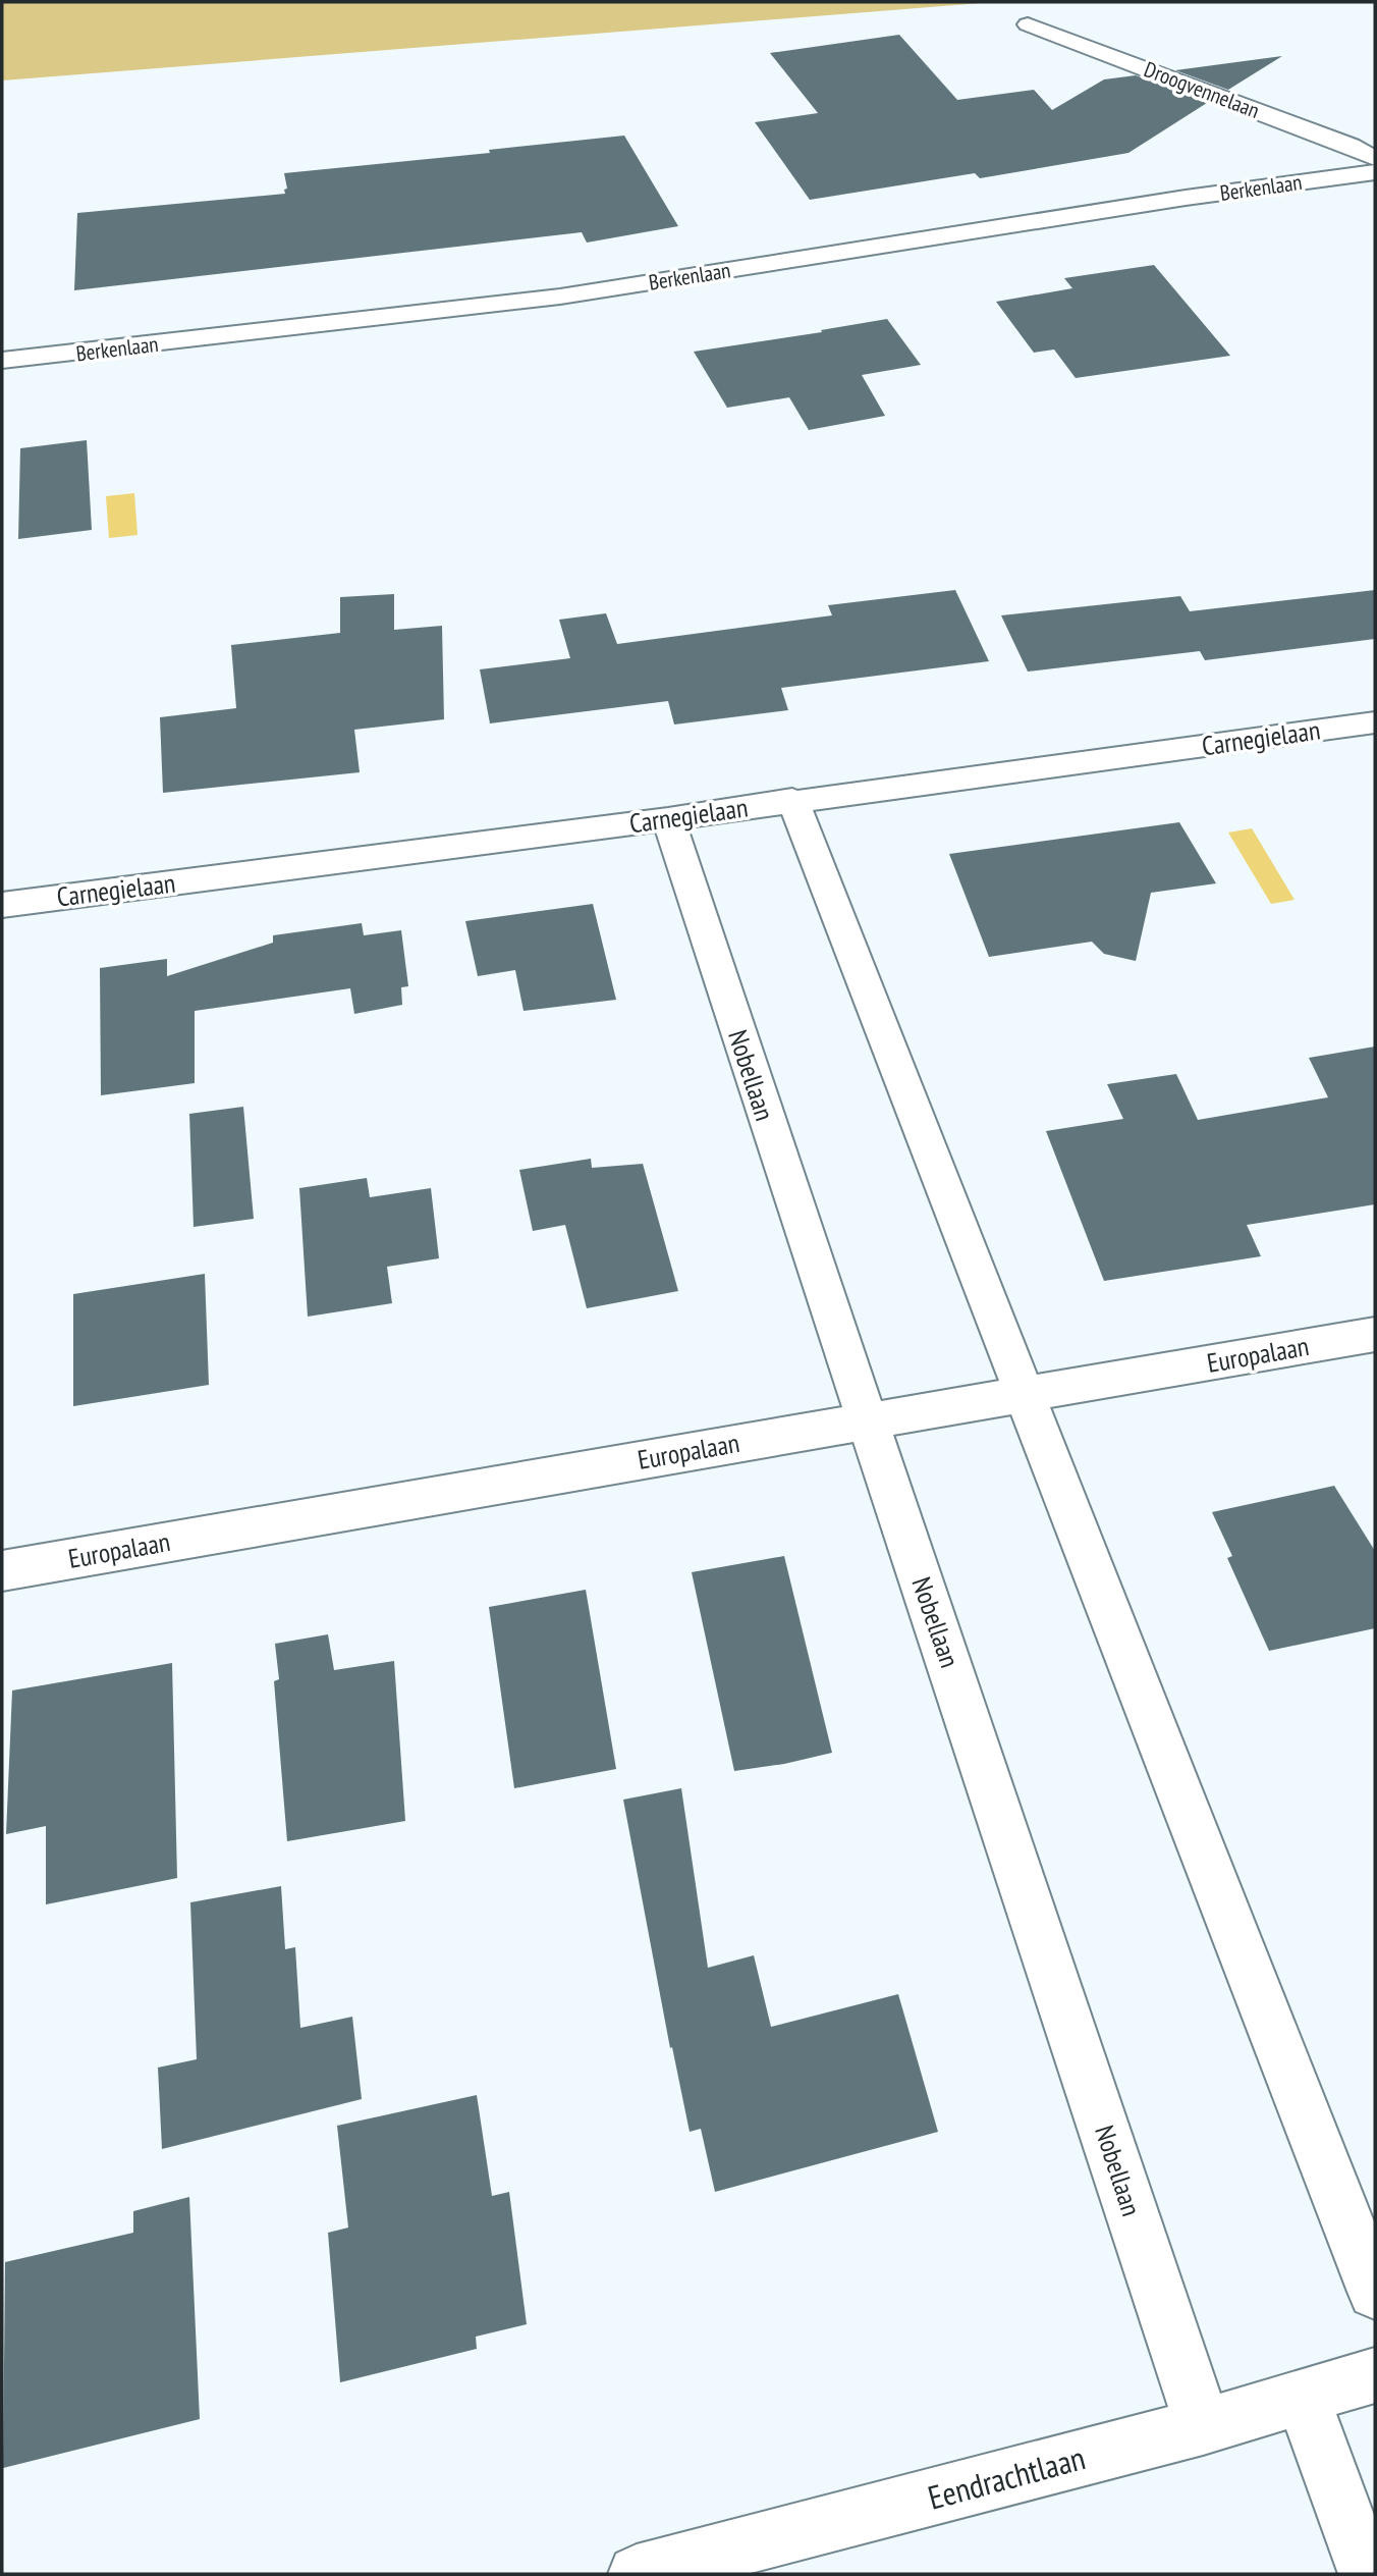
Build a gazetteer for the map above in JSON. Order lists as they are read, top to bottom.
{
  "streets": {
    "street": [
      "Droogvennelaan",
      "Berkenlaan",
      "Carnegielaan",
      "Nobellaan",
      "Europalaan",
      "Eendrachtlaan"
    ]
  },
  "crossings": [
    ["Carnegielaan", "Nobellaan"],
    ["Nobellaan", "Europalaan"],
    ["Nobellaan", "Eendrachtlaan"]
  ]
}
